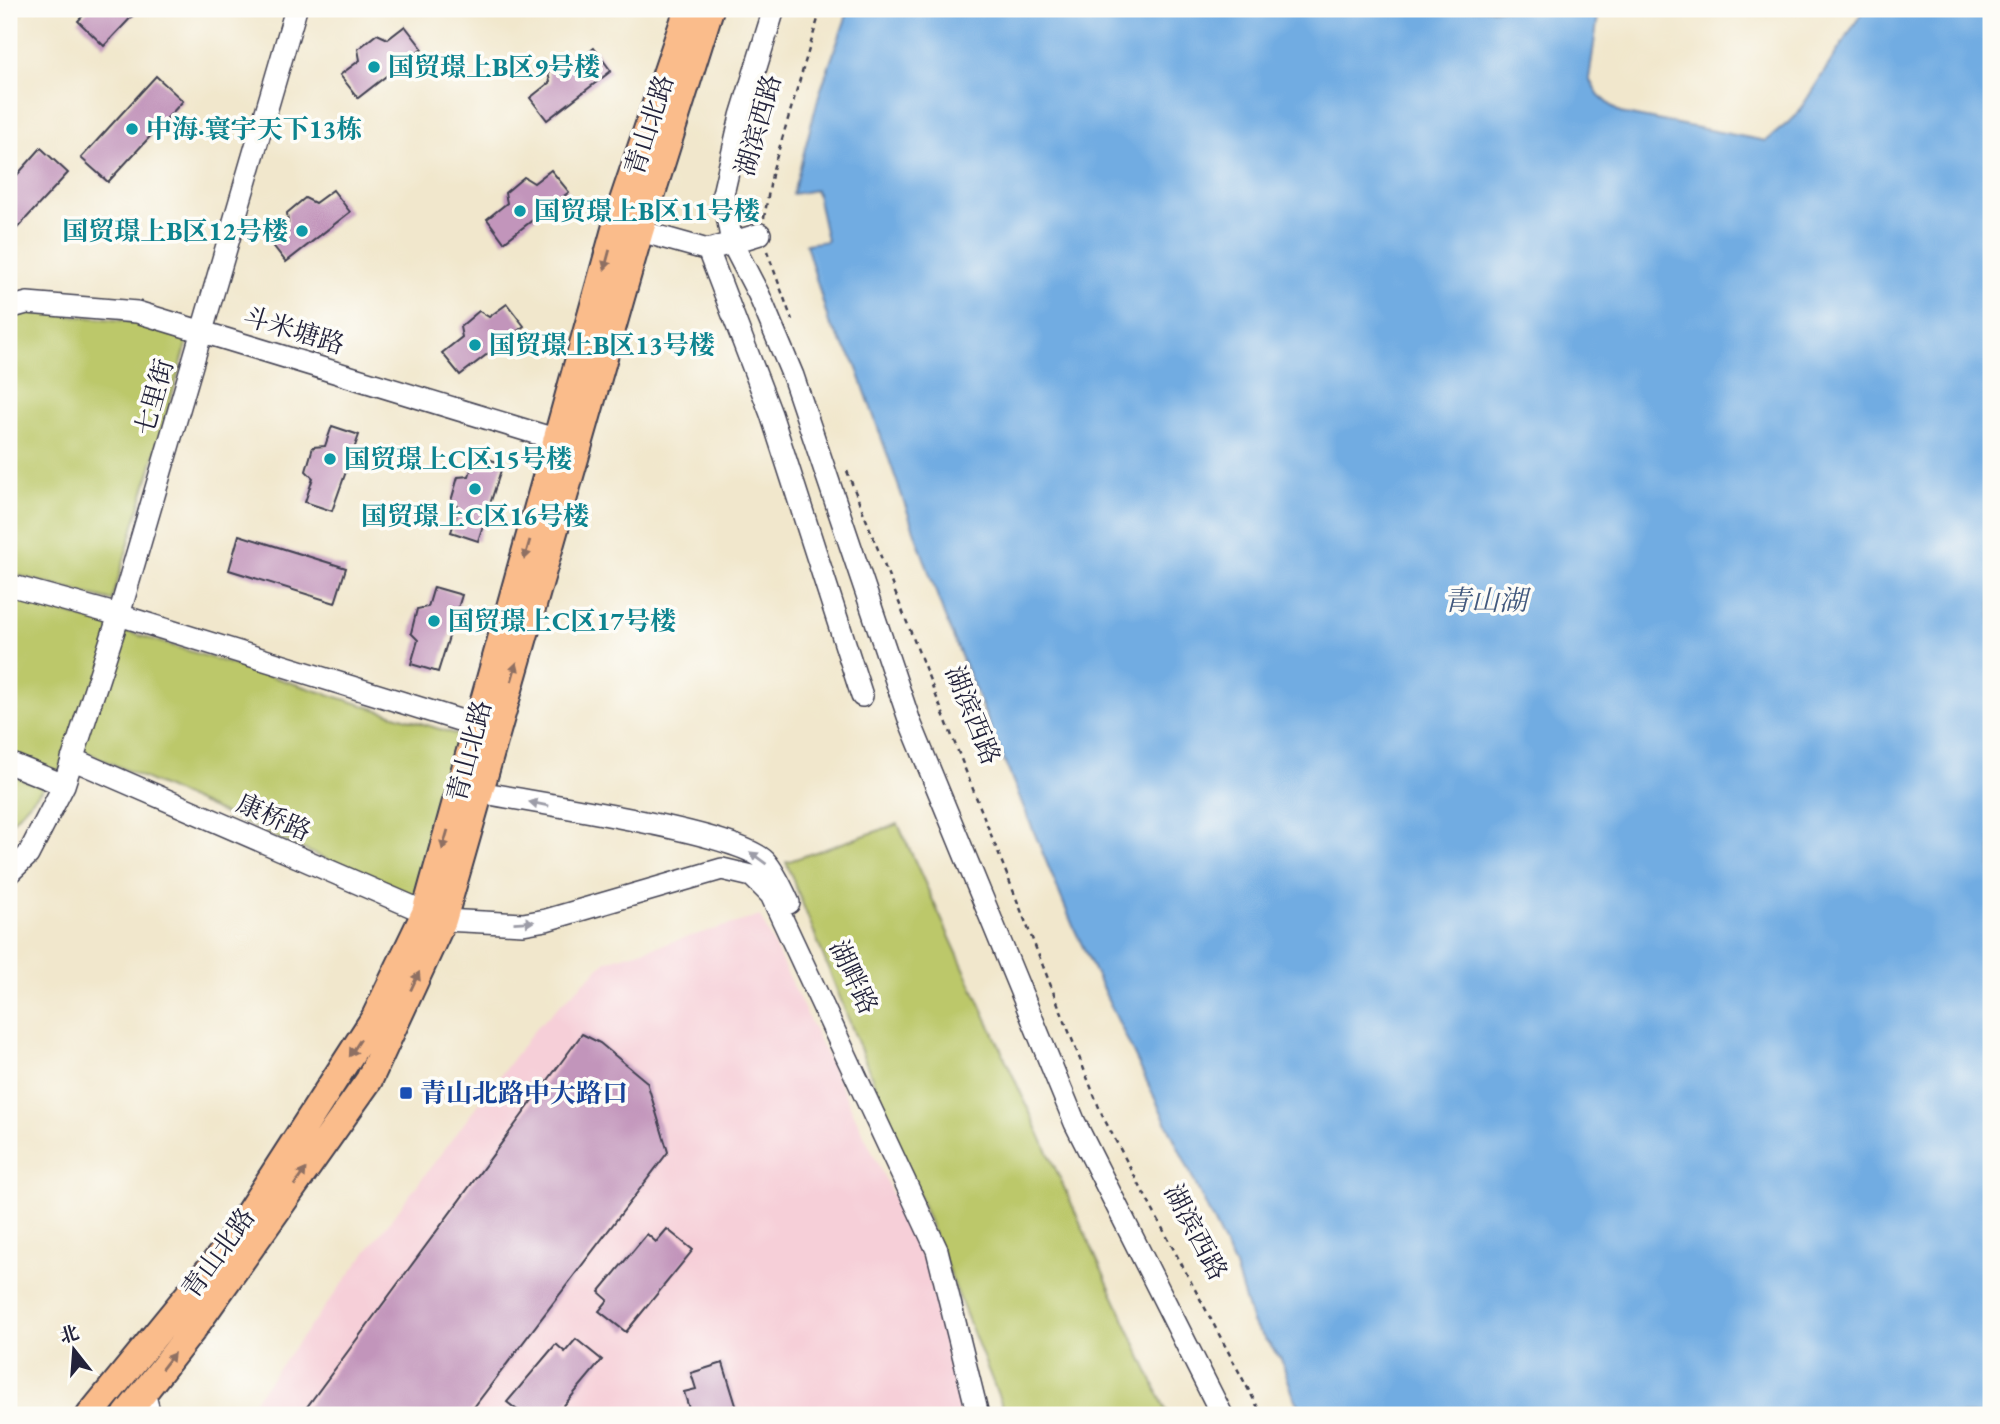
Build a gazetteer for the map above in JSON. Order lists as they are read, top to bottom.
{
  "streets": {
    "main road": ["青山北路"],
    "street": [
      "湖滨西路",
      "斗米塘路",
      "七里街",
      "康桥路",
      "湖畔路"
    ]
  },
  "crossings": [
    ["青山北路", "斗米塘路"],
    ["青山北路", "康桥路"],
    ["青山北路", "湖畔路"],
    ["斗米塘路", "七里街"],
    ["七里街", "康桥路"],
    ["康桥路", "湖畔路"]
  ],
  "water": ["青山湖"],
  "places": {
    "other": [
      "国贸璟上B区9号楼",
      "中海·寰宇天下13栋",
      "国贸璟上B区11号楼",
      "国贸璟上B区12号楼",
      "国贸璟上B区13号楼",
      "国贸璟上C区15号楼",
      "国贸璟上C区16号楼",
      "国贸璟上C区17号楼"
    ],
    "transit": ["青山北路中大路口"]
  },
  "north": "top"
}
